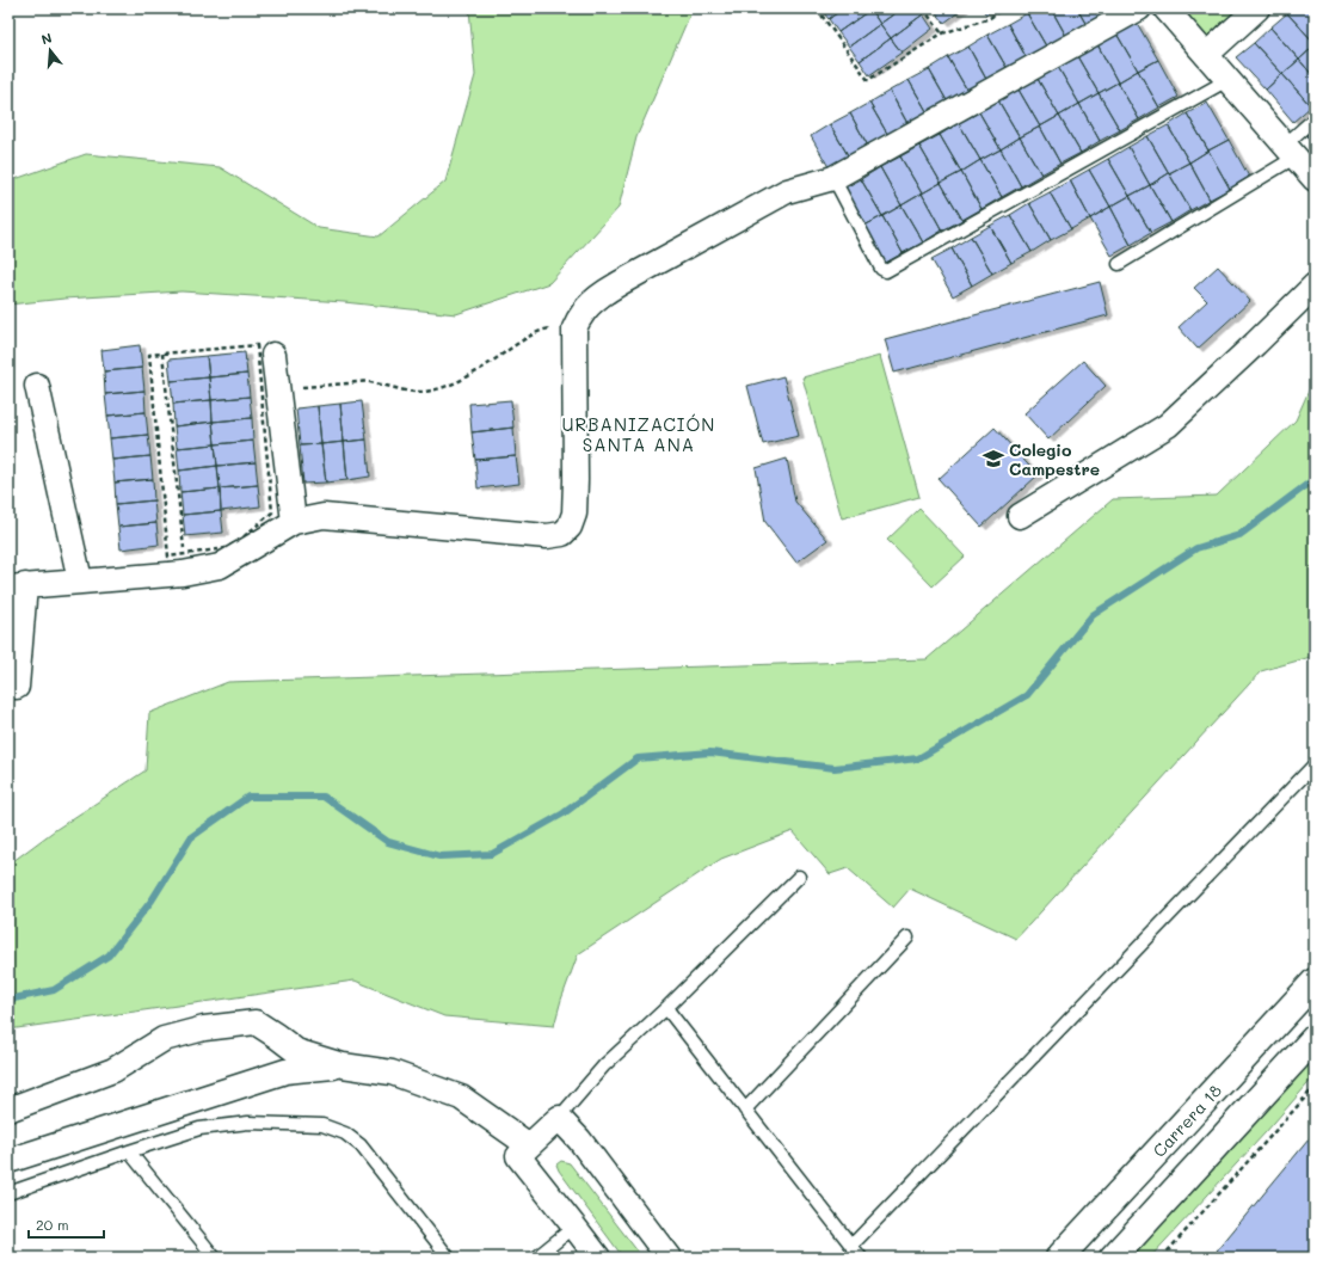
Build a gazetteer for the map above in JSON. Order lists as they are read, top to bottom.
{
  "streets": {
    "main road": ["Carrera 18"]
  },
  "districts": ["URBANIZACIÓN SANTA ANA"],
  "places": {
    "school or university": ["Colegio Campestre"]
  },
  "scale_bar": "20 m",
  "north": "top"
}
